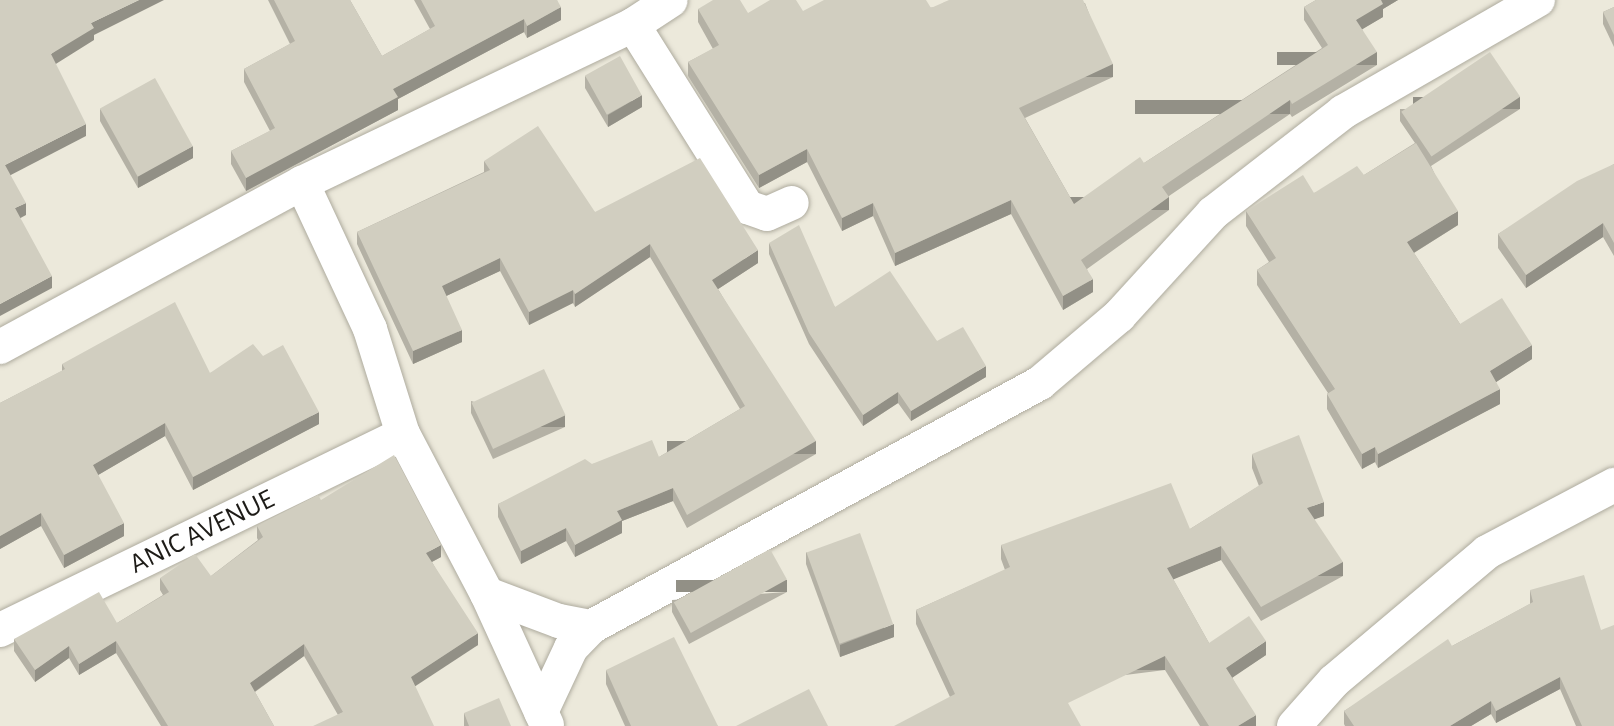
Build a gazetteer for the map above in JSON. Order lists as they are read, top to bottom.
{
  "streets": {
    "street": ["ANIC AVENUE"]
  }
}
